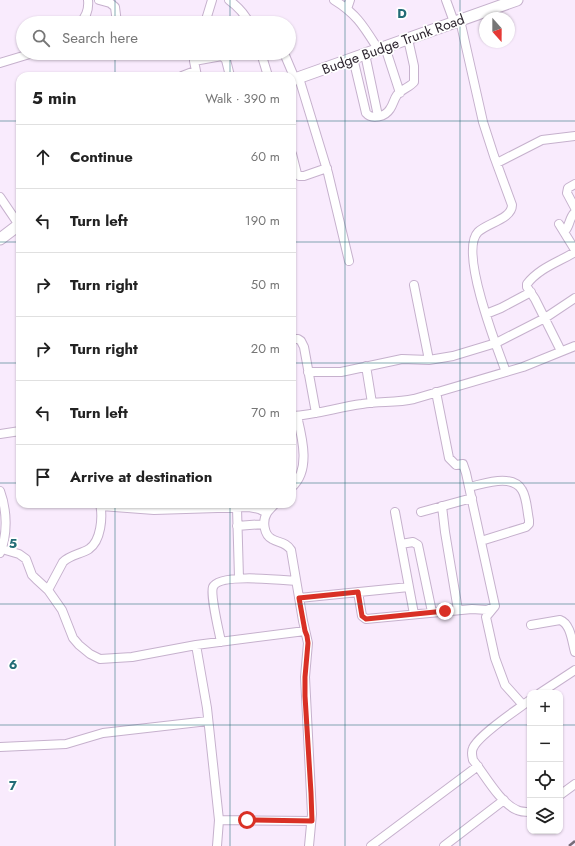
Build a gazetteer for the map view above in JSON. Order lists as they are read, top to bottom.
{
  "streets": {
    "main road": ["Budge Budge Trunk Road"]
  },
  "north": "bottom",
  "page": {
    "search": "Search here",
    "heading": ["5 min", "Walk · 390 m"],
    "list": [
      ["Continue", "60 m"],
      ["Turn left", "190 m"],
      ["Turn right", "50 m"],
      ["Turn right", "20 m"],
      ["Turn left", "70 m"],
      "Arrive at destination"
    ],
    "map_buttons": ["+", "−"]
  },
  "grid": {
    "columns": ["D"],
    "rows": ["5", "6", "7"]
  }
}
